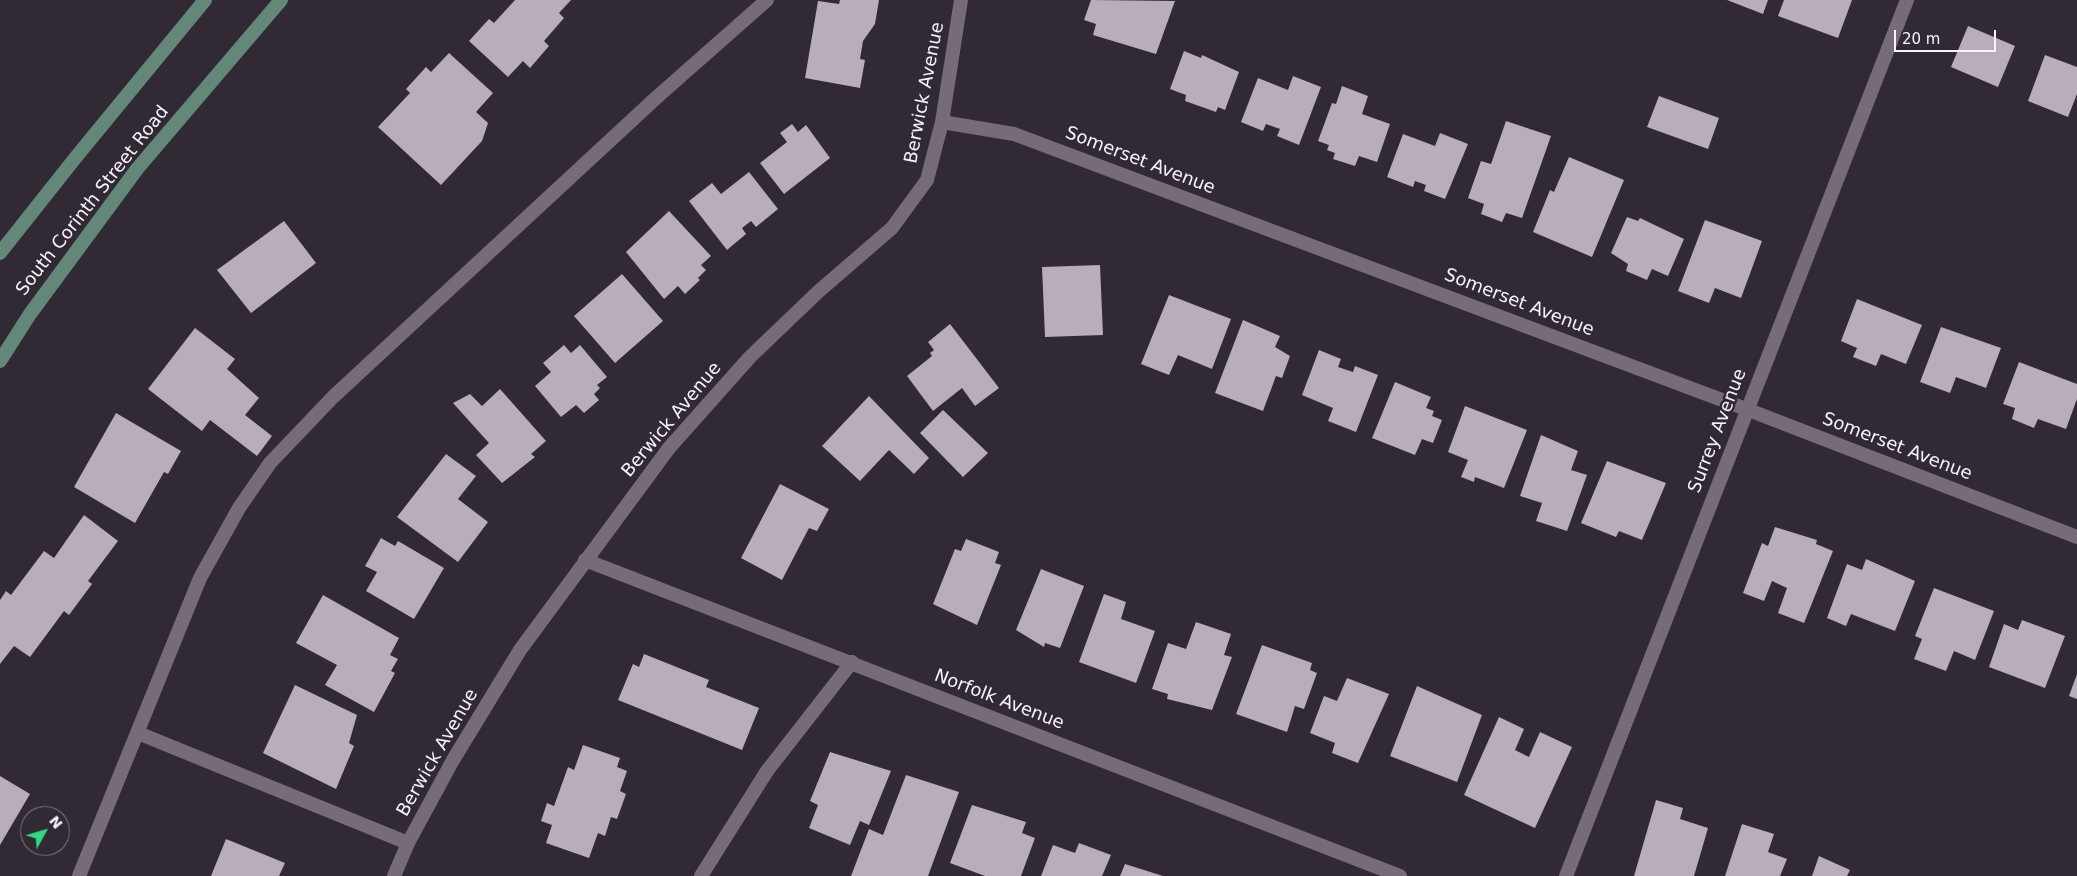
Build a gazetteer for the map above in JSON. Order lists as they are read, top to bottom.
{
  "streets": {
    "main road": ["South Corinth Street Road"],
    "street": [
      "Berwick Avenue",
      "Somerset Avenue",
      "Surrey Avenue",
      "Norfolk Avenue"
    ]
  },
  "crossings": [
    ["Berwick Avenue", "Somerset Avenue"],
    ["Berwick Avenue", "Norfolk Avenue"],
    ["Somerset Avenue", "Surrey Avenue"]
  ],
  "scale_bar": "20 m",
  "north": "top right"
}
